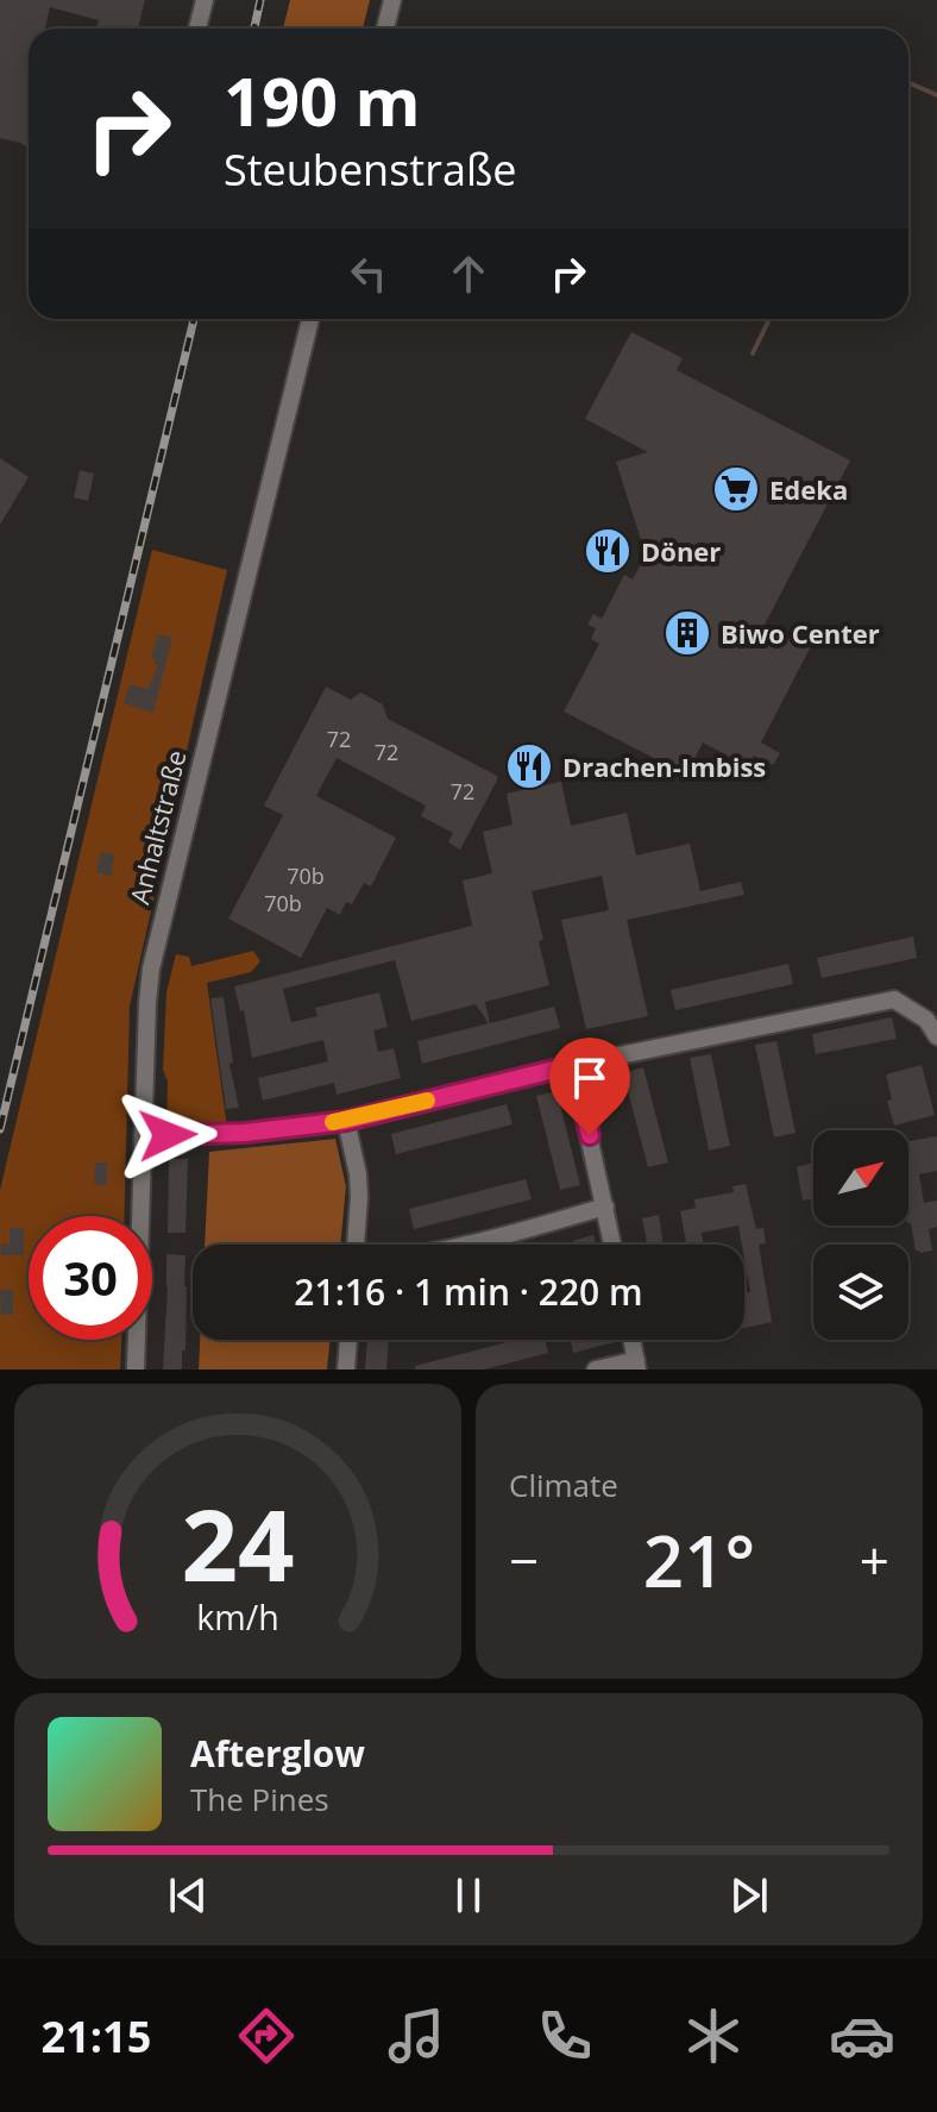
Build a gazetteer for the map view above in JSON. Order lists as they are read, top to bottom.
{
  "streets": {
    "street": ["Anhaltstraße"]
  },
  "places": {
    "supermarket": ["Edeka"],
    "restaurant": ["Döner", "Drachen-Imbiss"],
    "building": ["Biwo Center"]
  },
  "house_numbers": [
    "72",
    "72",
    "72",
    "70b",
    "70b"
  ],
  "north": "top right",
  "page": {
    "turn": ["190 m", "Steubenstraße"],
    "limit": "30",
    "trip": "21:16 · 1 min · 220 m",
    "tile": "Climate",
    "heat": ["−", "21°", "+"],
    "song": ["Afterglow", "The Pines"],
    "tabs": "21:15",
    "gauge": ["24", "km/h"]
  }
}
